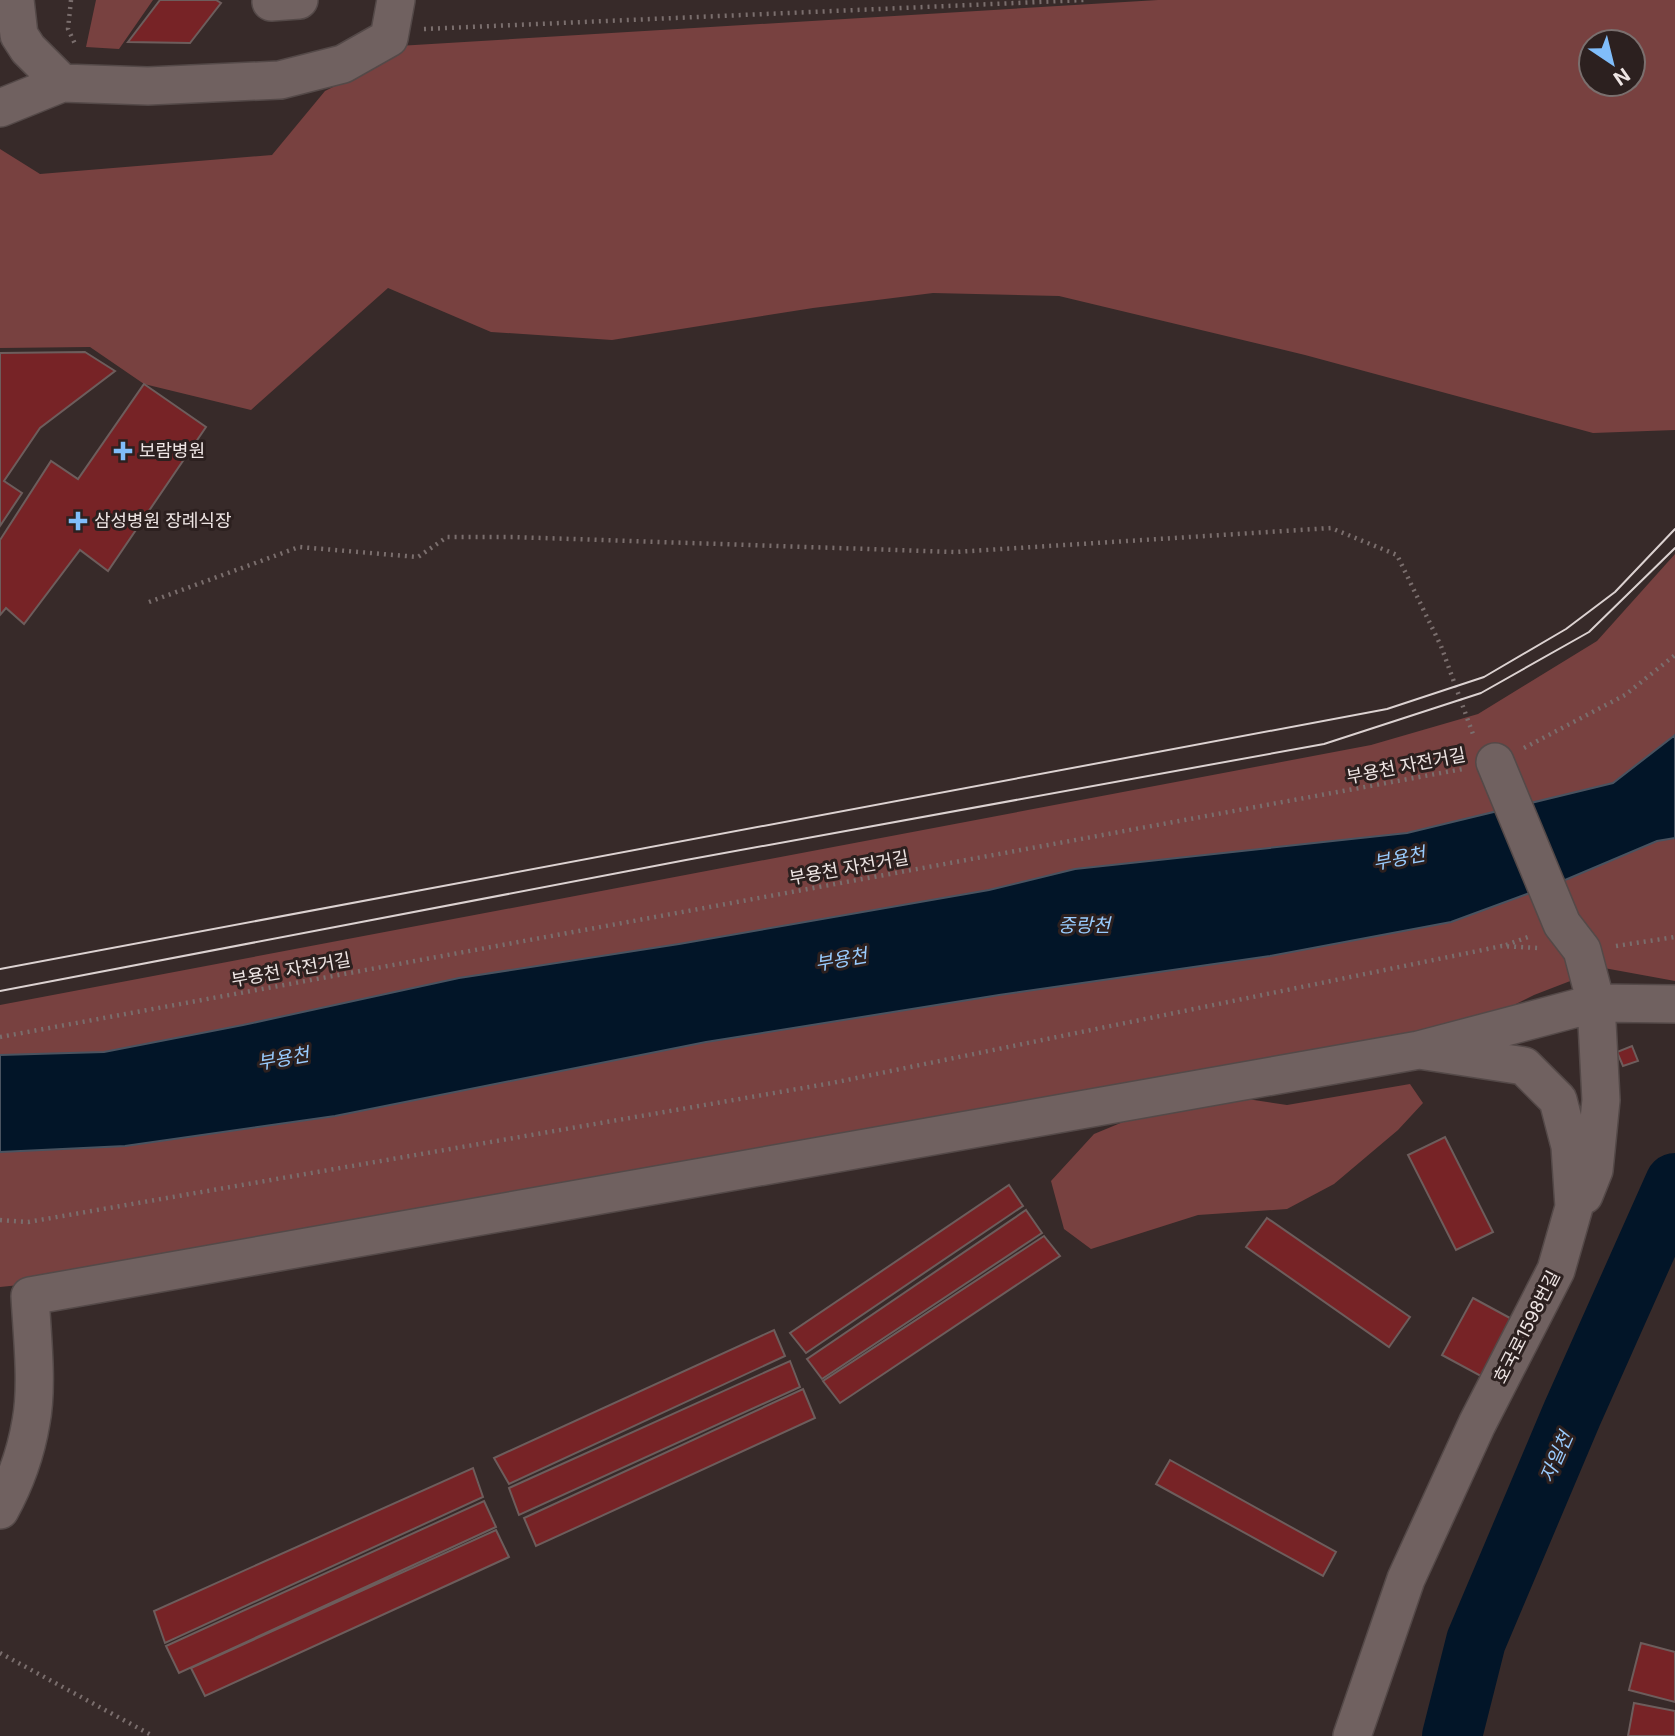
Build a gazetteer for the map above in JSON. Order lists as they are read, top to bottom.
{
  "streets": {
    "street": ["호국로1598번길"],
    "path": ["부용천 자전거길"]
  },
  "water": ["부용천", "중랑천", "자일천"],
  "places": {
    "health": ["보람병원", "삼성병원 장례식장"]
  },
  "north": "bottom right"
}
